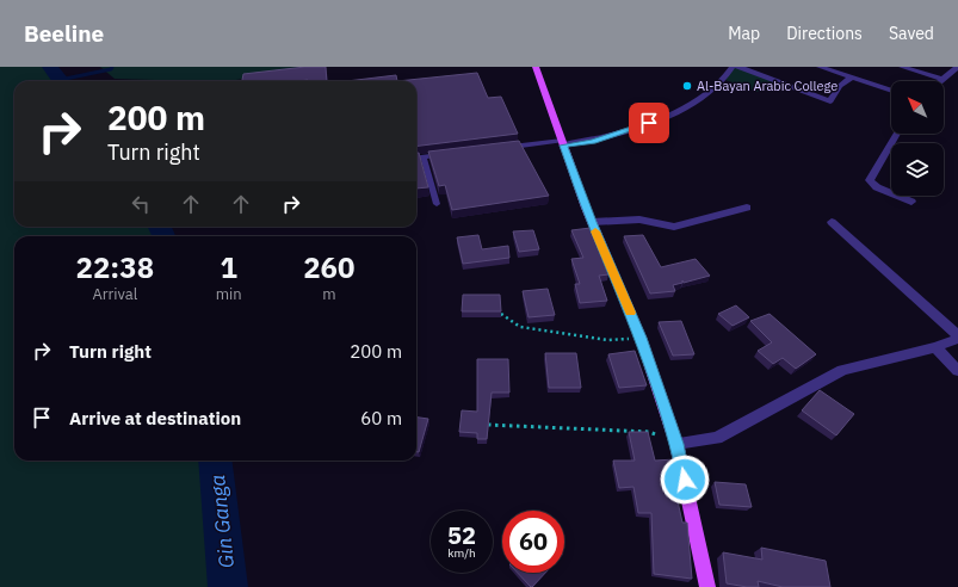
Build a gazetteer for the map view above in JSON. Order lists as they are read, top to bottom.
{
  "water": ["Gin Ganga"],
  "places": ["Al-Bayan Arabic College"],
  "north": "top left",
  "page": {
    "header": "Beeline",
    "nav": ["Map", "Directions", "Saved"],
    "turn": ["200 m", "Turn right"],
    "eta": [
      "22:38",
      "Arrival",
      "1",
      "min",
      "260",
      "m"
    ],
    "list": [
      {
        "name": "Turn right",
        "value": "200 m"
      },
      {
        "name": "Arrive at destination",
        "value": "60 m"
      }
    ],
    "speed": "52 km/h",
    "limit": "60"
  }
}
